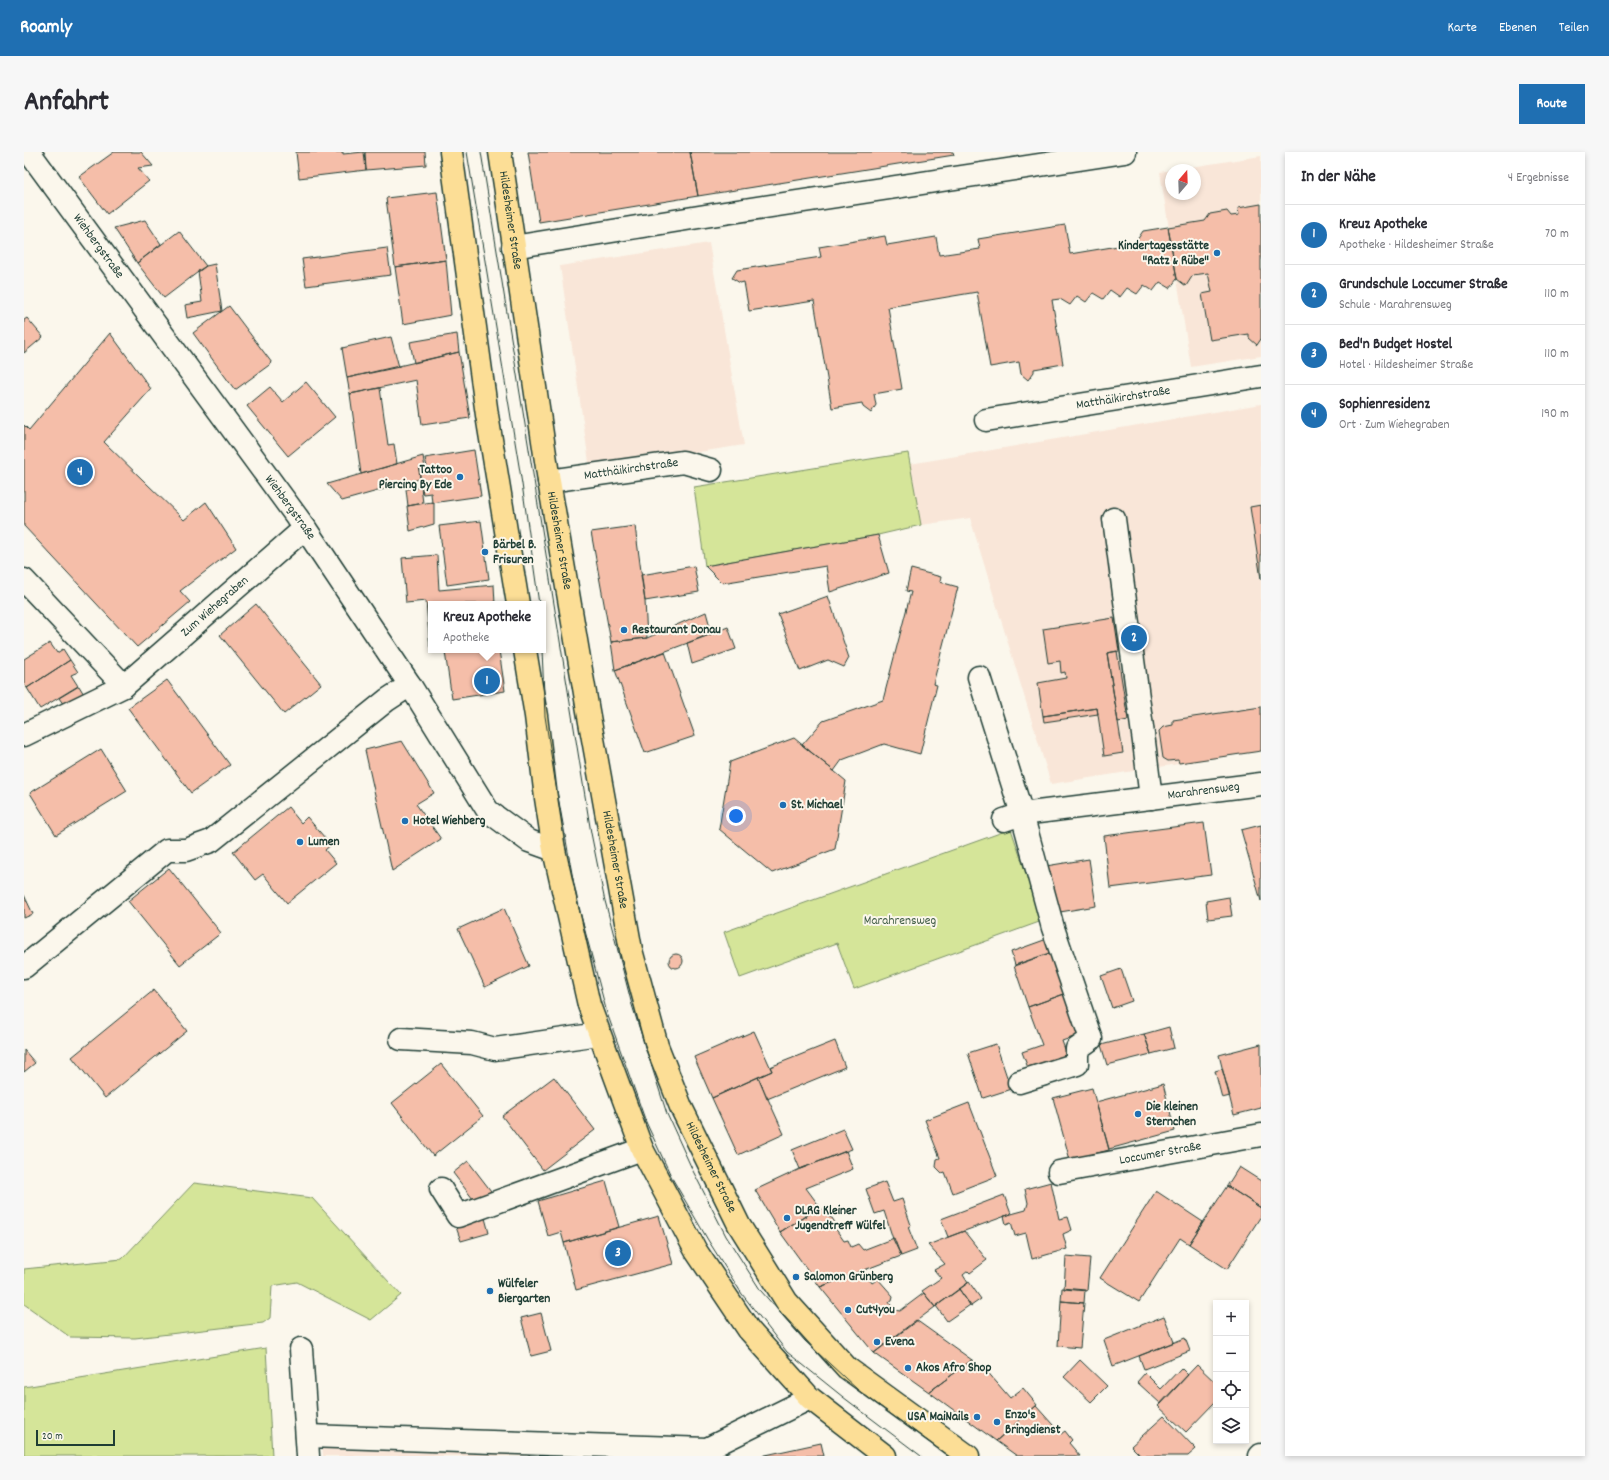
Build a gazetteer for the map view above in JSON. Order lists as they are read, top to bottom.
{
  "streets": {
    "main road": ["Hildesheimer Straße"],
    "street": [
      "Wiehbergstraße",
      "Matthäikirchstraße",
      "Zum Wiehegraben",
      "Marahrensweg",
      "Loccumer Straße"
    ]
  },
  "crossings": [
    ["Hildesheimer Straße", "Matthäikirchstraße"],
    ["Wiehbergstraße", "Zum Wiehegraben"]
  ],
  "parks": ["Marahrensweg"],
  "places": [
    "Kindertagesstätte \"Ratz & Rübe\"",
    "Tattoo Piercing By Ede",
    "Bärbel B. Frisuren",
    "Restaurant Donau",
    "St. Michael",
    "Hotel Wiehberg",
    "Lumen",
    "Die kleinen Sternchen",
    "DLRG Kleiner Jugendtreff Wülfel",
    "Salomon Grünberg",
    "Wülfeler Biergarten",
    "Cut4you",
    "Evena",
    "Akos Afro Shop",
    "USA MaiNails",
    "Enzo's Bringdienst"
  ],
  "scale_bar": "20 m",
  "north": "top",
  "page": {
    "header": "Roamly",
    "nav": ["Karte", "Ebenen", "Teilen"],
    "title": "Anfahrt",
    "buttons": "Route",
    "heading": ["In der Nähe", "4 Ergebnisse"],
    "list": [
      {
        "mark": "1",
        "name": "Kreuz Apotheke",
        "note": "Apotheke · Hildesheimer Straße",
        "value": "70 m"
      },
      {
        "mark": "2",
        "name": "Grundschule Loccumer Straße",
        "note": "Schule · Marahrensweg",
        "value": "110 m"
      },
      {
        "mark": "3",
        "name": "Bed'n Budget Hostel",
        "note": "Hotel · Hildesheimer Straße",
        "value": "110 m"
      },
      {
        "mark": "4",
        "name": "Sophienresidenz",
        "note": "Ort · Zum Wiehegraben",
        "value": "190 m"
      }
    ],
    "pins": [
      "4",
      "2",
      "1",
      "3"
    ],
    "popup": ["Kreuz Apotheke", "Apotheke"],
    "map_buttons": ["+", "−"],
    "scale": "20 m"
  }
}
